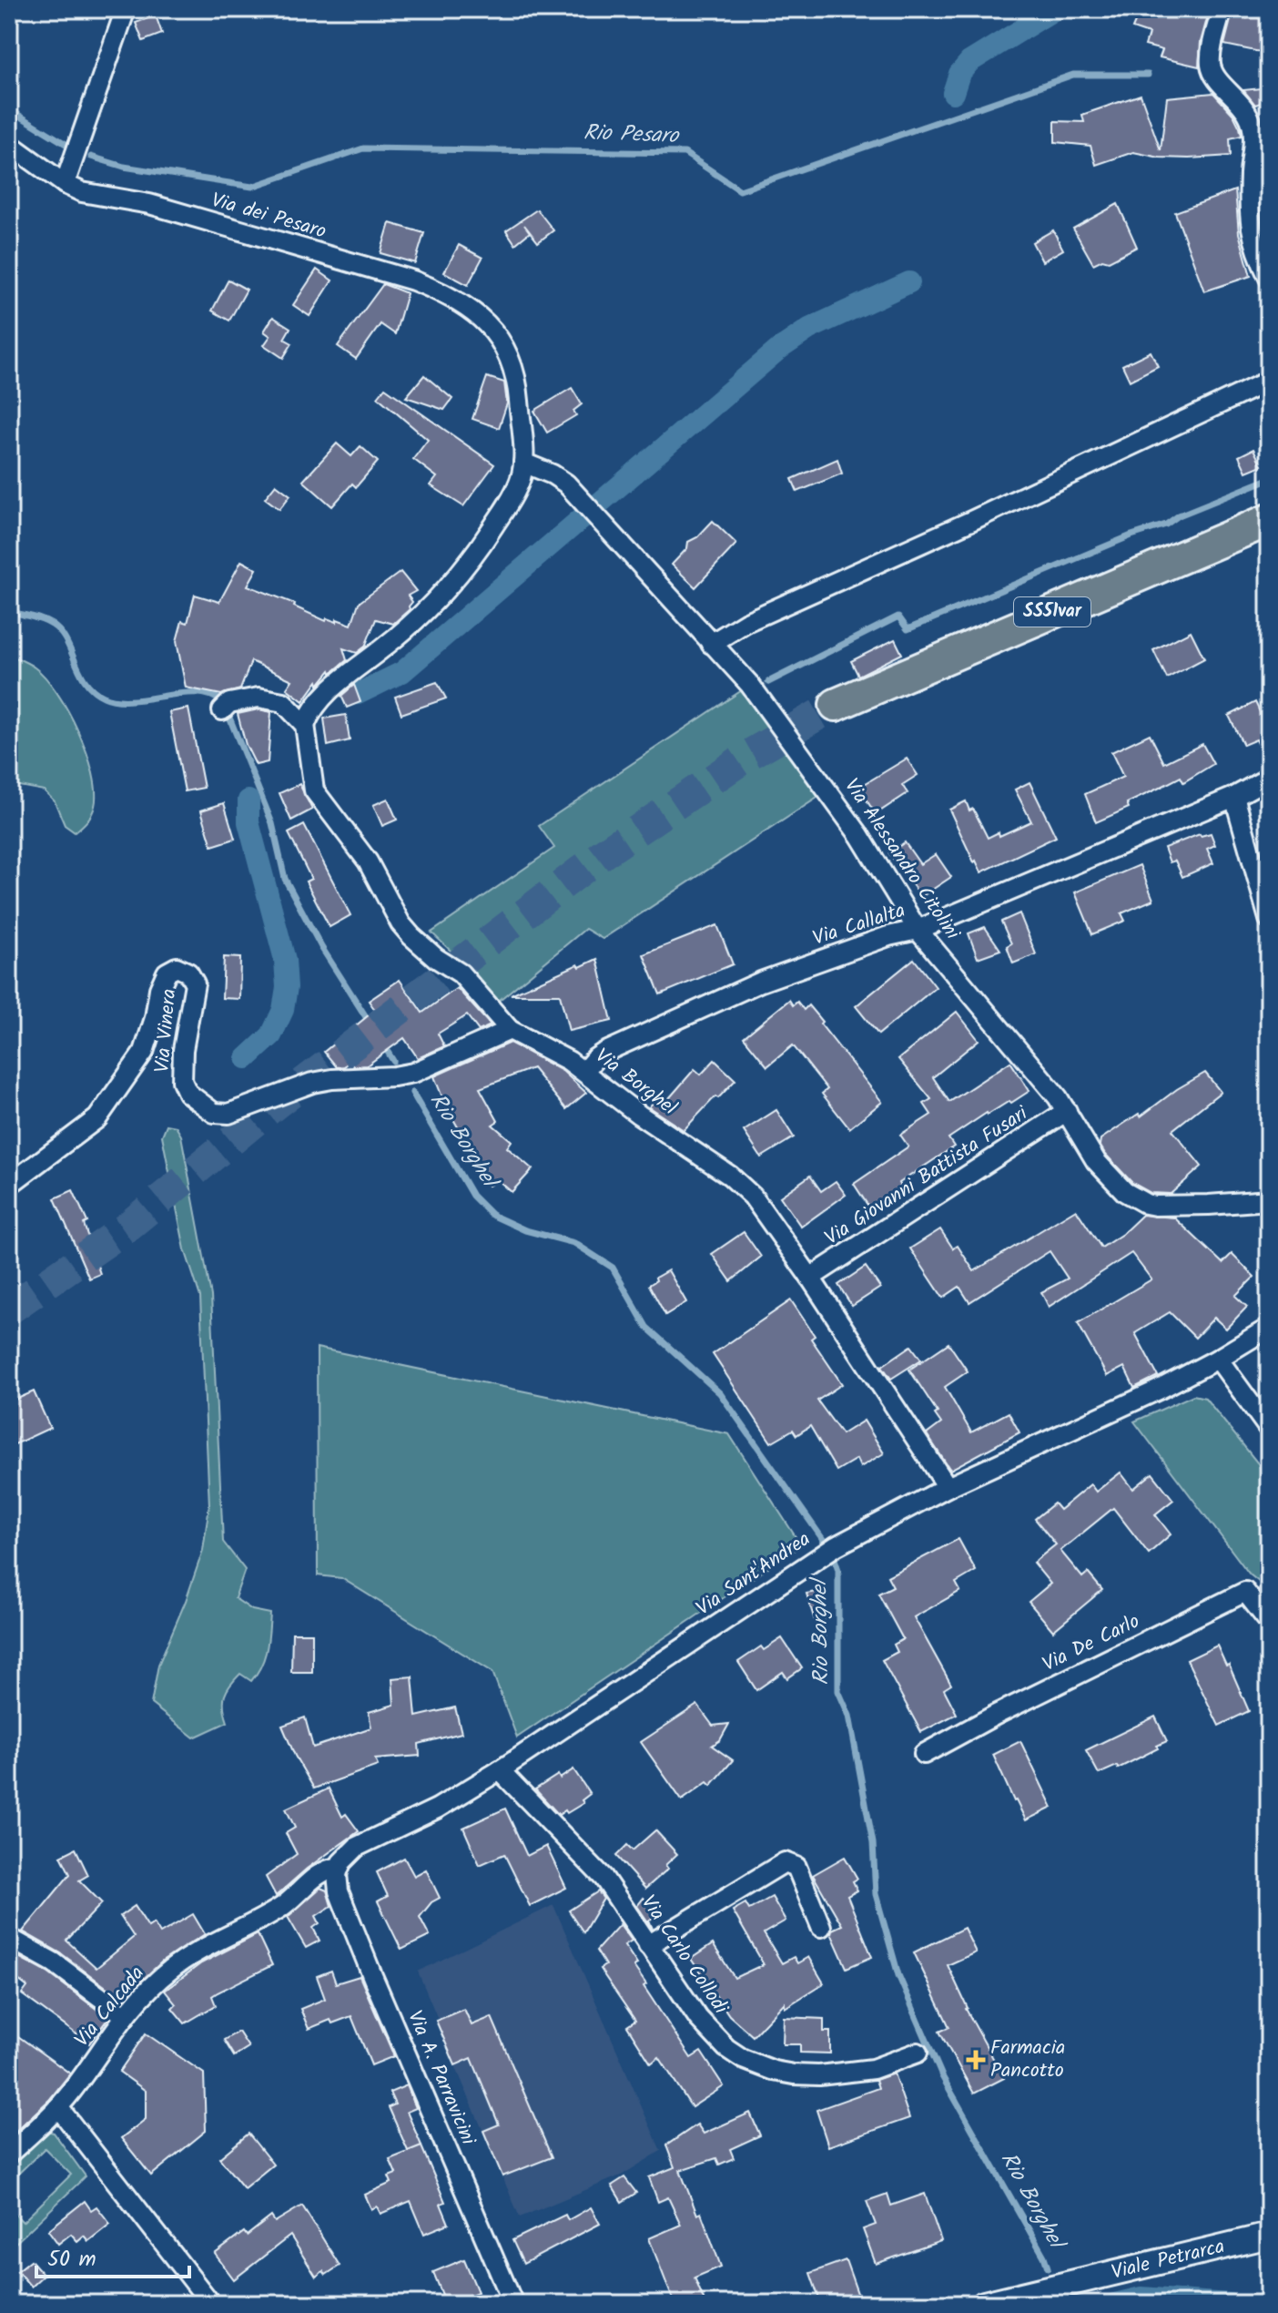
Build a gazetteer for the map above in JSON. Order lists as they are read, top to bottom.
{
  "streets": {
    "main road": ["SS51var"],
    "street": [
      "Via dei Pesaro",
      "Via Alessandro Citolini",
      "Via Callalta",
      "Via Vinera",
      "Via Borghel",
      "Via Giovanni Battista Fusari",
      "Via Sant'Andrea",
      "Via De Carlo",
      "Via Carlo Collodi",
      "Via Calcada",
      "Via A. Parravicini",
      "Viale Petrarca"
    ]
  },
  "crossings": [
    ["Via dei Pesaro", "Via Alessandro Citolini"],
    ["Via Alessandro Citolini", "Via Callalta"],
    ["Via Alessandro Citolini", "Via Giovanni Battista Fusari"],
    ["Via Callalta", "Via Borghel"],
    ["Via Vinera", "Via Borghel"],
    ["Via Borghel", "Via Giovanni Battista Fusari"],
    ["Via Borghel", "Via Sant'Andrea"],
    ["Via Sant'Andrea", "Via Carlo Collodi"],
    ["Via Sant'Andrea", "Via Calcada"],
    ["Via Sant'Andrea", "Via A. Parravicini"],
    ["Via Calcada", "Via A. Parravicini"]
  ],
  "water": ["Rio Pesaro", "Rio Borghel"],
  "places": {
    "health": ["Farmacia Pancotto"]
  },
  "scale_bar": "50 m"
}
